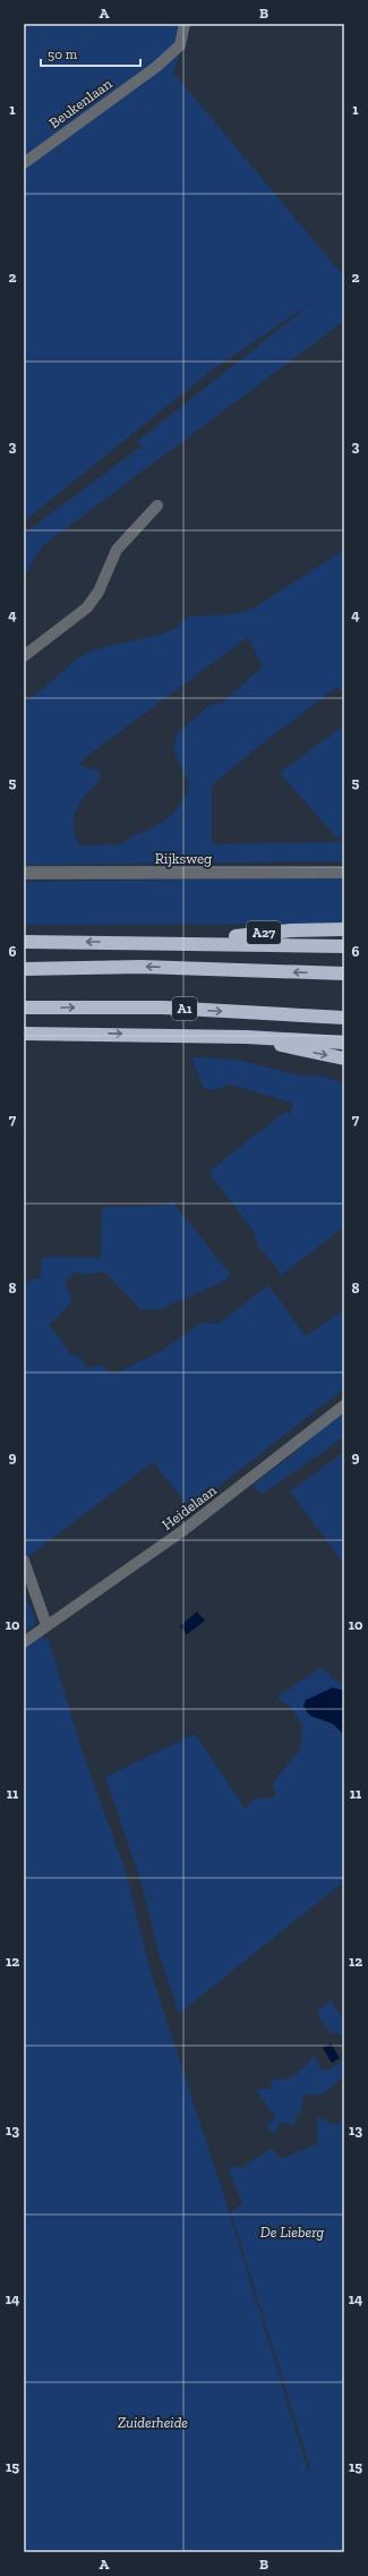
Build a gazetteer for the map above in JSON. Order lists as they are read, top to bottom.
{
  "streets": {
    "highway": ["A27", "A1"],
    "street": ["Beukenlaan", "Rijksweg", "Heidelaan"]
  },
  "parks": ["De Lieberg", "Zuiderheide"],
  "scale_bar": "50 m",
  "grid": {
    "columns": ["A", "B"],
    "rows": [
      "1",
      "2",
      "3",
      "4",
      "5",
      "6",
      "7",
      "8",
      "9",
      "10",
      "11",
      "12",
      "13",
      "14",
      "15"
    ]
  }
}
